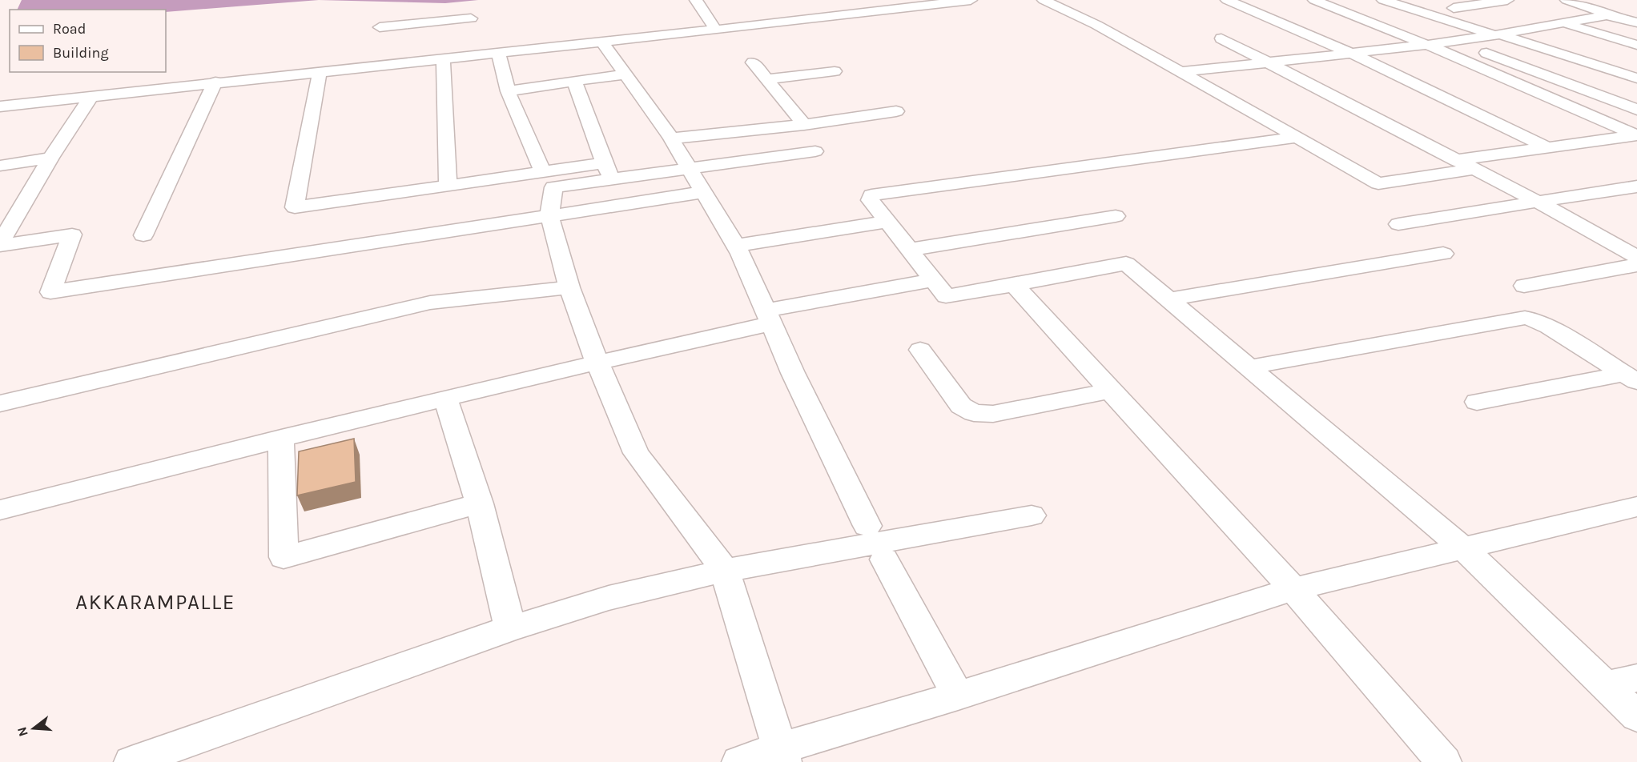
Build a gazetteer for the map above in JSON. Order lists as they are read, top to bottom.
{
  "districts": ["AKKARAMPALLE"],
  "legend": ["Road", "Building"],
  "north": "left"
}
